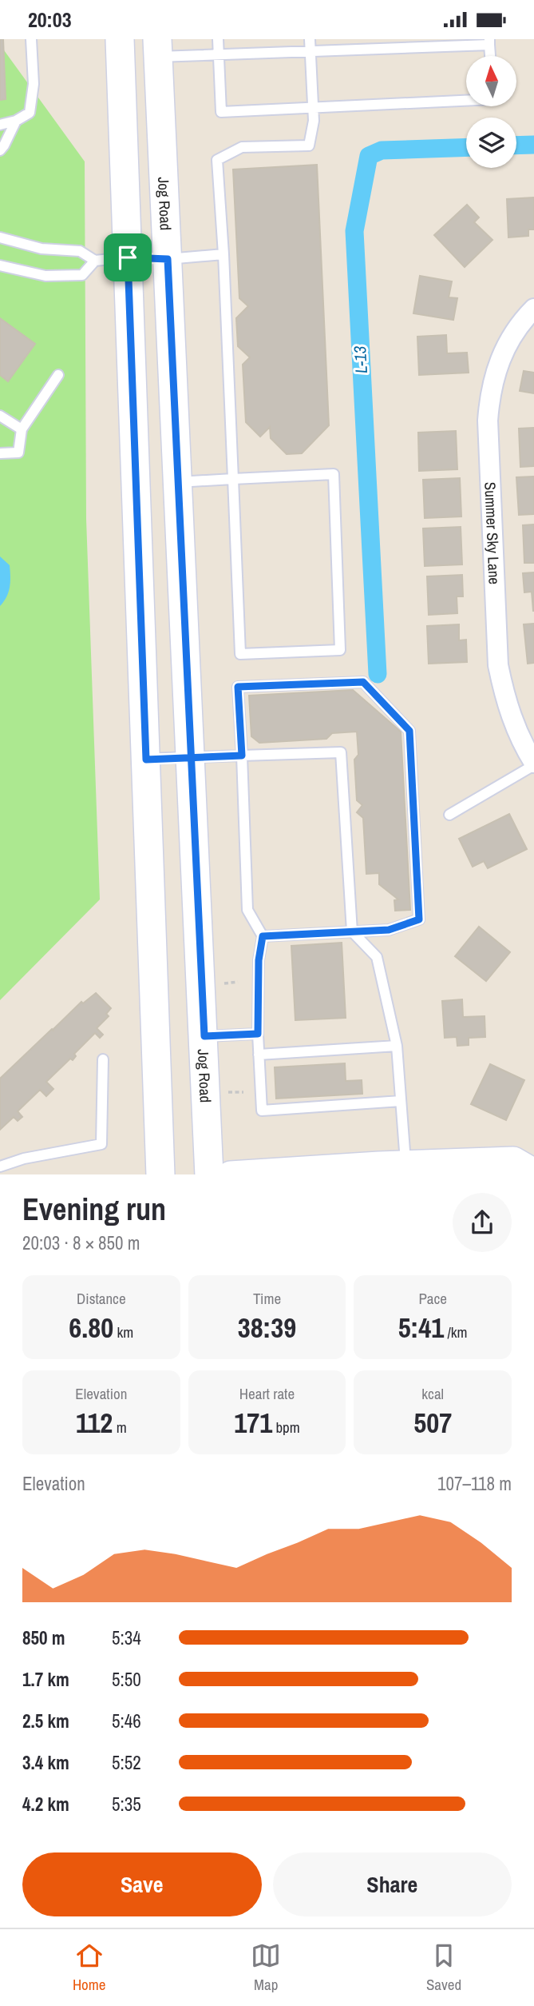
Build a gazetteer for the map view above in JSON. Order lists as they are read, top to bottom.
{
  "streets": {
    "main road": ["Jog Road"],
    "street": ["Summer Sky Lane"]
  },
  "water": ["L-13"],
  "north": "top",
  "page": {
    "status": "20:03",
    "heading": ["Evening run", "20:03 · 8 × 850 m"],
    "stats": [
      ["Distance", "6.80 km"],
      ["Time", "38:39"],
      ["Pace", "5:41 /km"],
      ["Elevation", "112 m"],
      ["Heart rate", "171 bpm"],
      ["kcal", "507"]
    ],
    "chart": ["Elevation", "107–118 m"],
    "list": [
      {
        "name": "850 m",
        "note": "5:34"
      },
      {
        "name": "1.7 km",
        "note": "5:50"
      },
      {
        "name": "2.5 km",
        "note": "5:46"
      },
      {
        "name": "3.4 km",
        "note": "5:52"
      },
      {
        "name": "4.2 km",
        "note": "5:35"
      }
    ],
    "buttons": ["Save", "Share"],
    "tabs": ["Home", "Map", "Saved"]
  }
}
